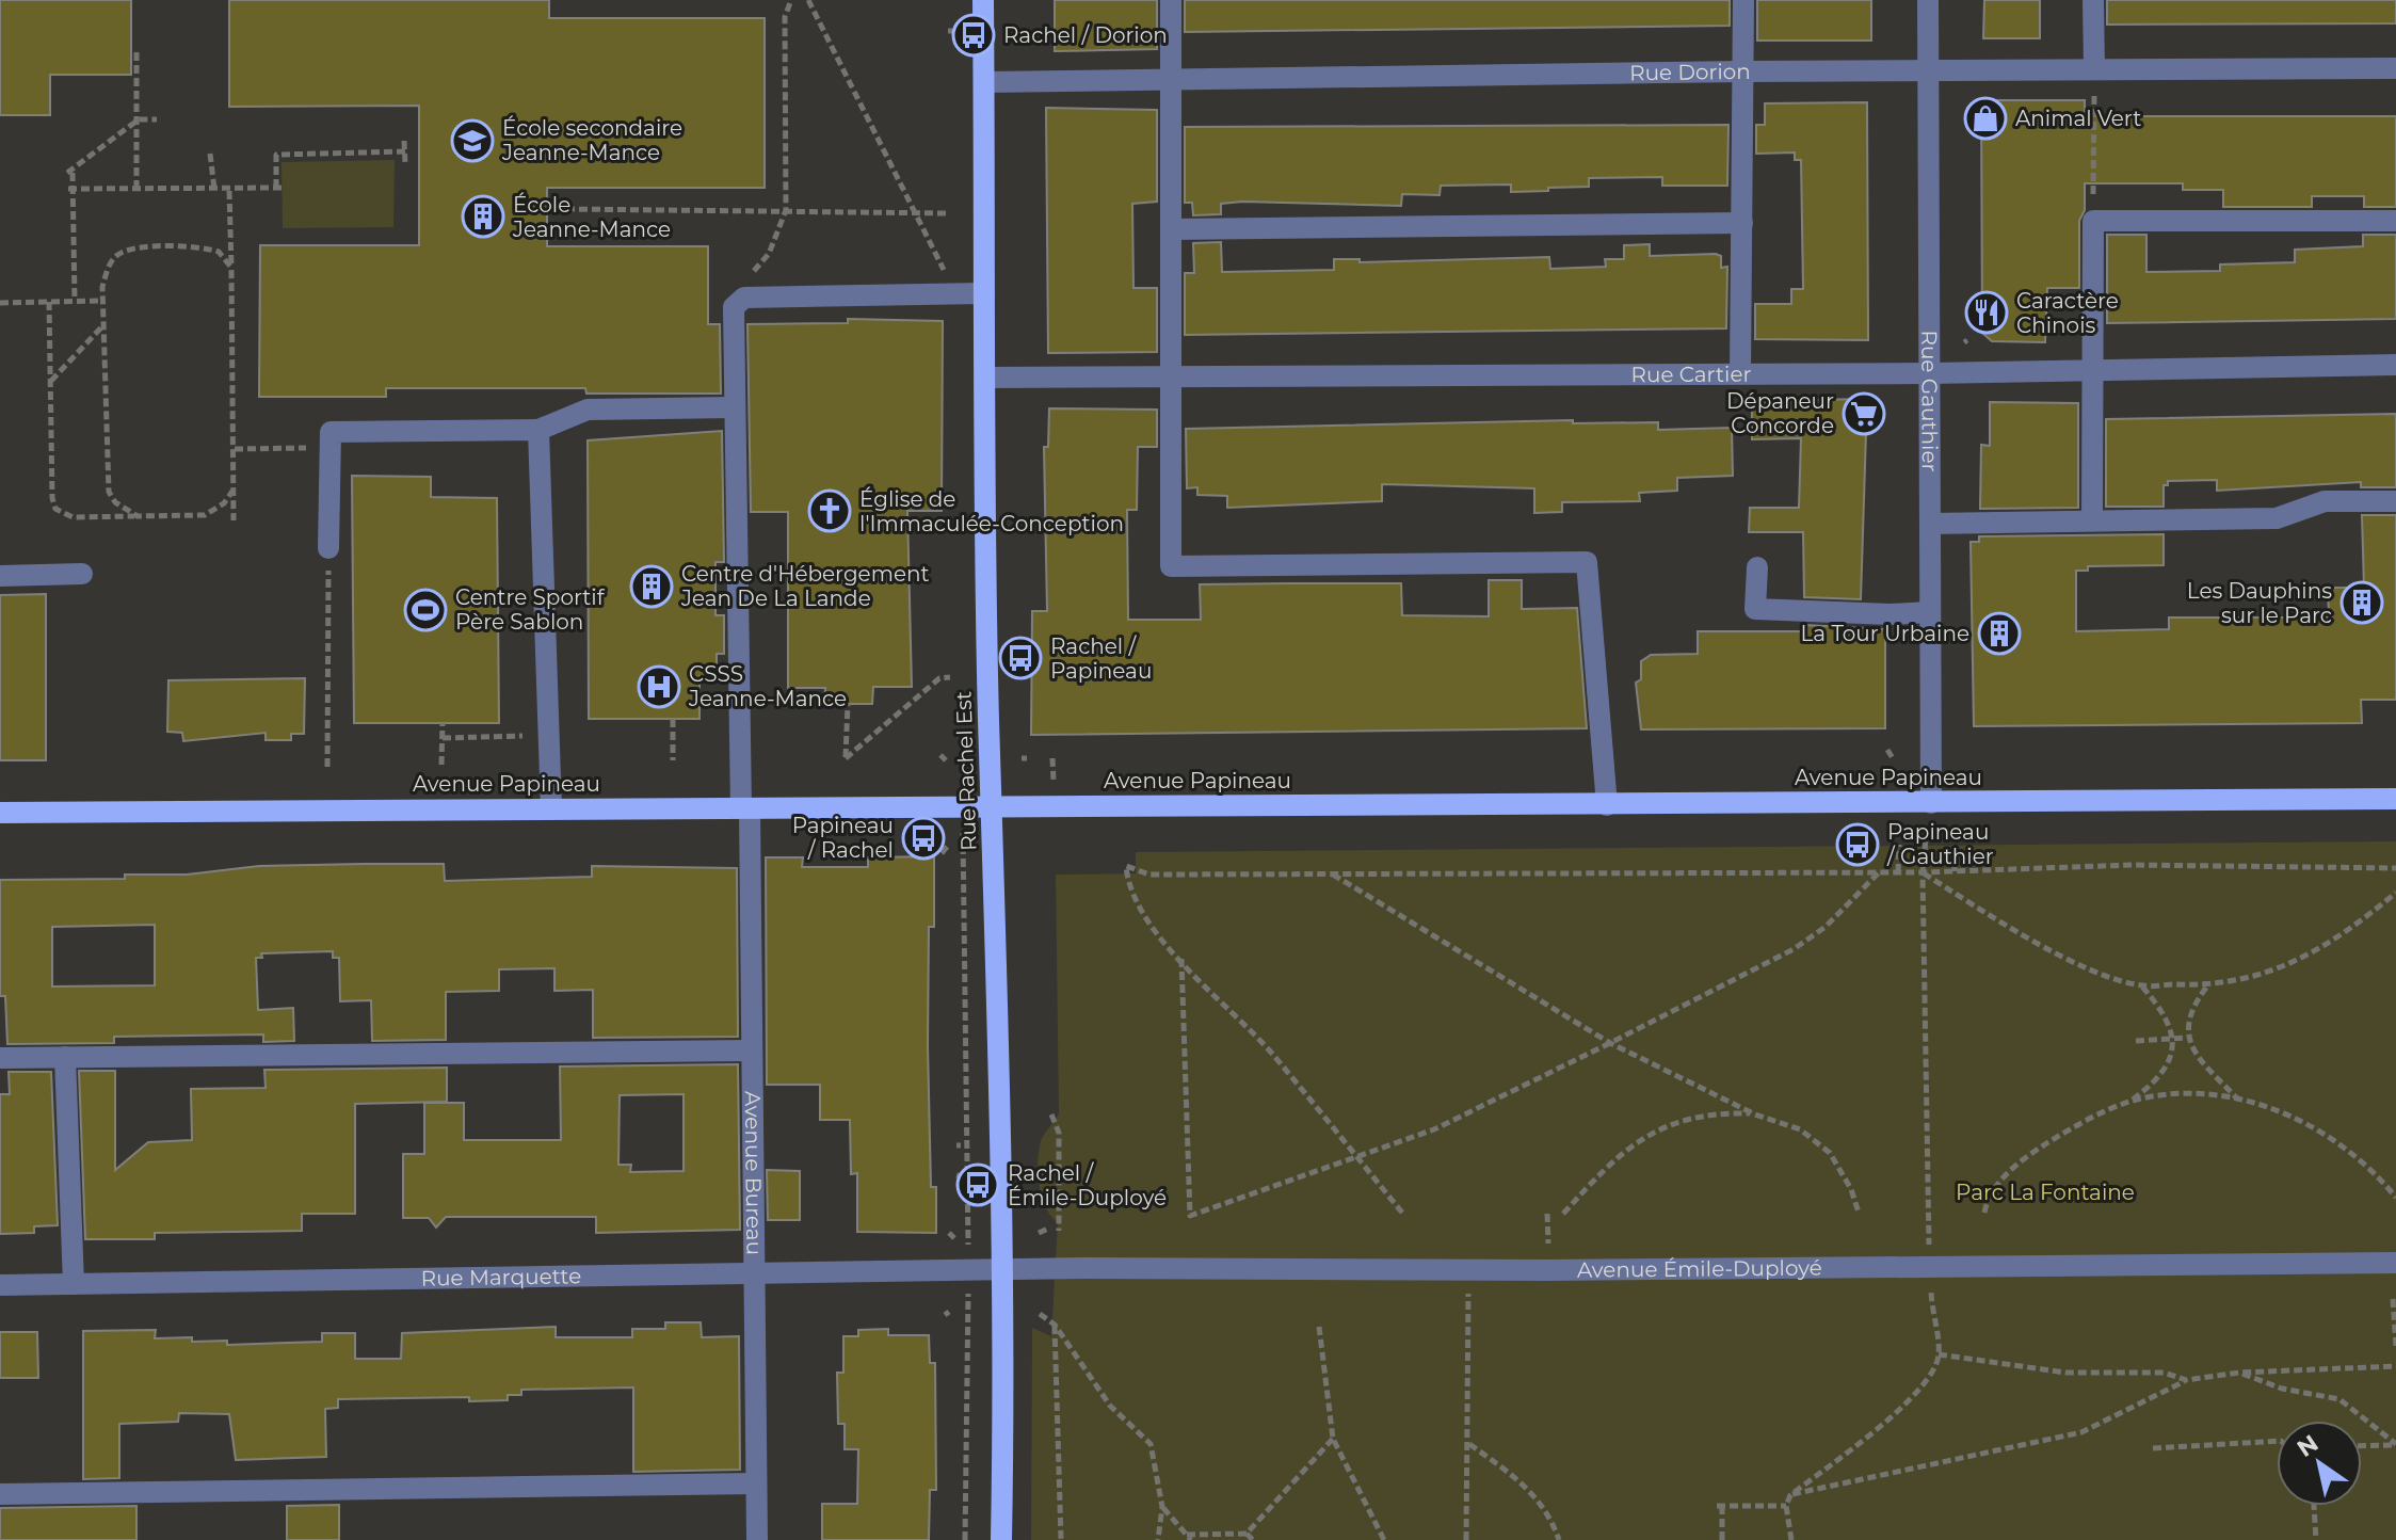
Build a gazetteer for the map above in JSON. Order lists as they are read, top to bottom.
{
  "streets": {
    "main road": ["Rue Rachel Est", "Avenue Papineau"],
    "street": [
      "Rue Dorion",
      "Rue Cartier",
      "Rue Gauthier",
      "Avenue Bureau",
      "Avenue Émile-Duployé",
      "Rue Marquette"
    ]
  },
  "crossings": [
    ["Rue Dorion", "Rue Gauthier"],
    ["Rue Dorion", "Rue Rachel Est"],
    ["Rue Cartier", "Rue Gauthier"],
    ["Rue Cartier", "Rue Rachel Est"],
    ["Rue Gauthier", "Avenue Papineau"],
    ["Rue Rachel Est", "Avenue Papineau"],
    ["Rue Rachel Est", "Avenue Bureau"],
    ["Rue Rachel Est", "Avenue Émile-Duployé"],
    ["Rue Rachel Est", "Rue Marquette"],
    ["Avenue Papineau", "Avenue Bureau"],
    ["Avenue Bureau", "Rue Marquette"],
    ["Avenue Émile-Duployé", "Rue Marquette"]
  ],
  "parks": ["Parc La Fontaine"],
  "places": {
    "bus stop": [
      "Rachel / Dorion",
      "Rachel / Papineau",
      "Papineau / Rachel",
      "Papineau / Gauthier",
      "Rachel / Émile-Duployé"
    ],
    "shop": ["Animal Vert"],
    "school or university": ["École secondaire Jeanne-Mance"],
    "building": [
      "École Jeanne-Mance",
      "Centre d'Hébergement Jean De La Lande",
      "Les Dauphins sur le Parc",
      "La Tour Urbaine"
    ],
    "restaurant": ["Caractère Chinois"],
    "supermarket": ["Dépaneur Concorde"],
    "church": ["Église de l'Immaculée-Conception"],
    "sports": ["Centre Sportif Père Sablon"],
    "hospital": ["CSSS Jeanne-Mance"]
  },
  "north": "top left"
}
